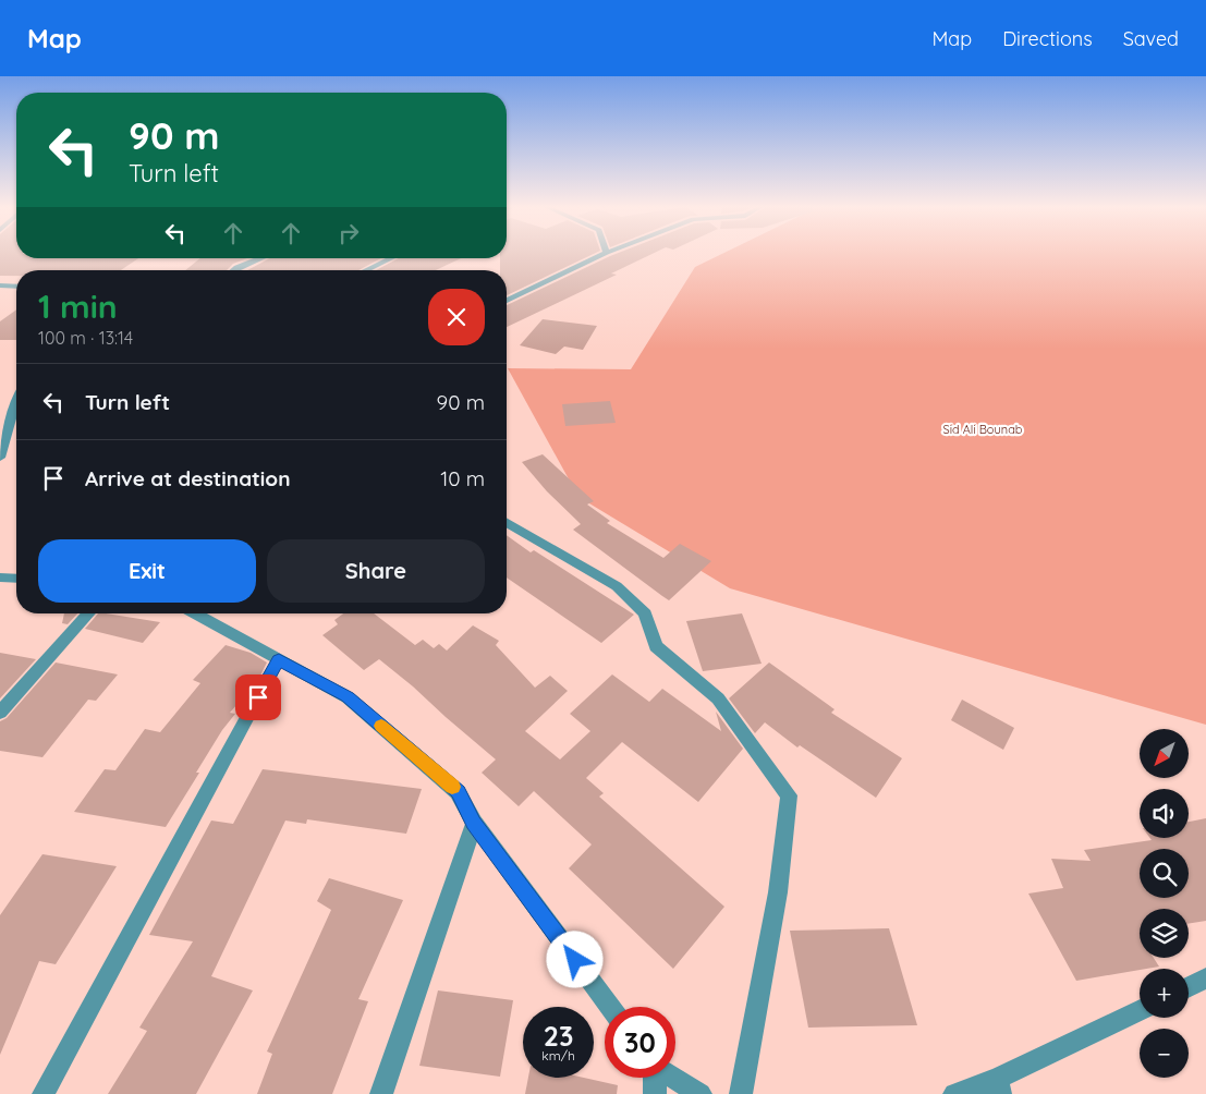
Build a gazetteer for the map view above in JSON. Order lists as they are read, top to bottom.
{
  "parks": ["Sid Ali Bounab"],
  "north": "bottom left",
  "page": {
    "header": "Map",
    "nav": ["Map", "Directions", "Saved"],
    "turn": ["90 m", "Turn left"],
    "heading": ["1 min", "100 m · 13:14"],
    "list": [
      {
        "name": "Turn left",
        "value": "90 m"
      },
      {
        "name": "Arrive at destination",
        "value": "10 m"
      }
    ],
    "buttons": ["Exit", "Share"],
    "map_buttons": ["+", "−"],
    "speed": "23 km/h",
    "limit": "30"
  }
}
